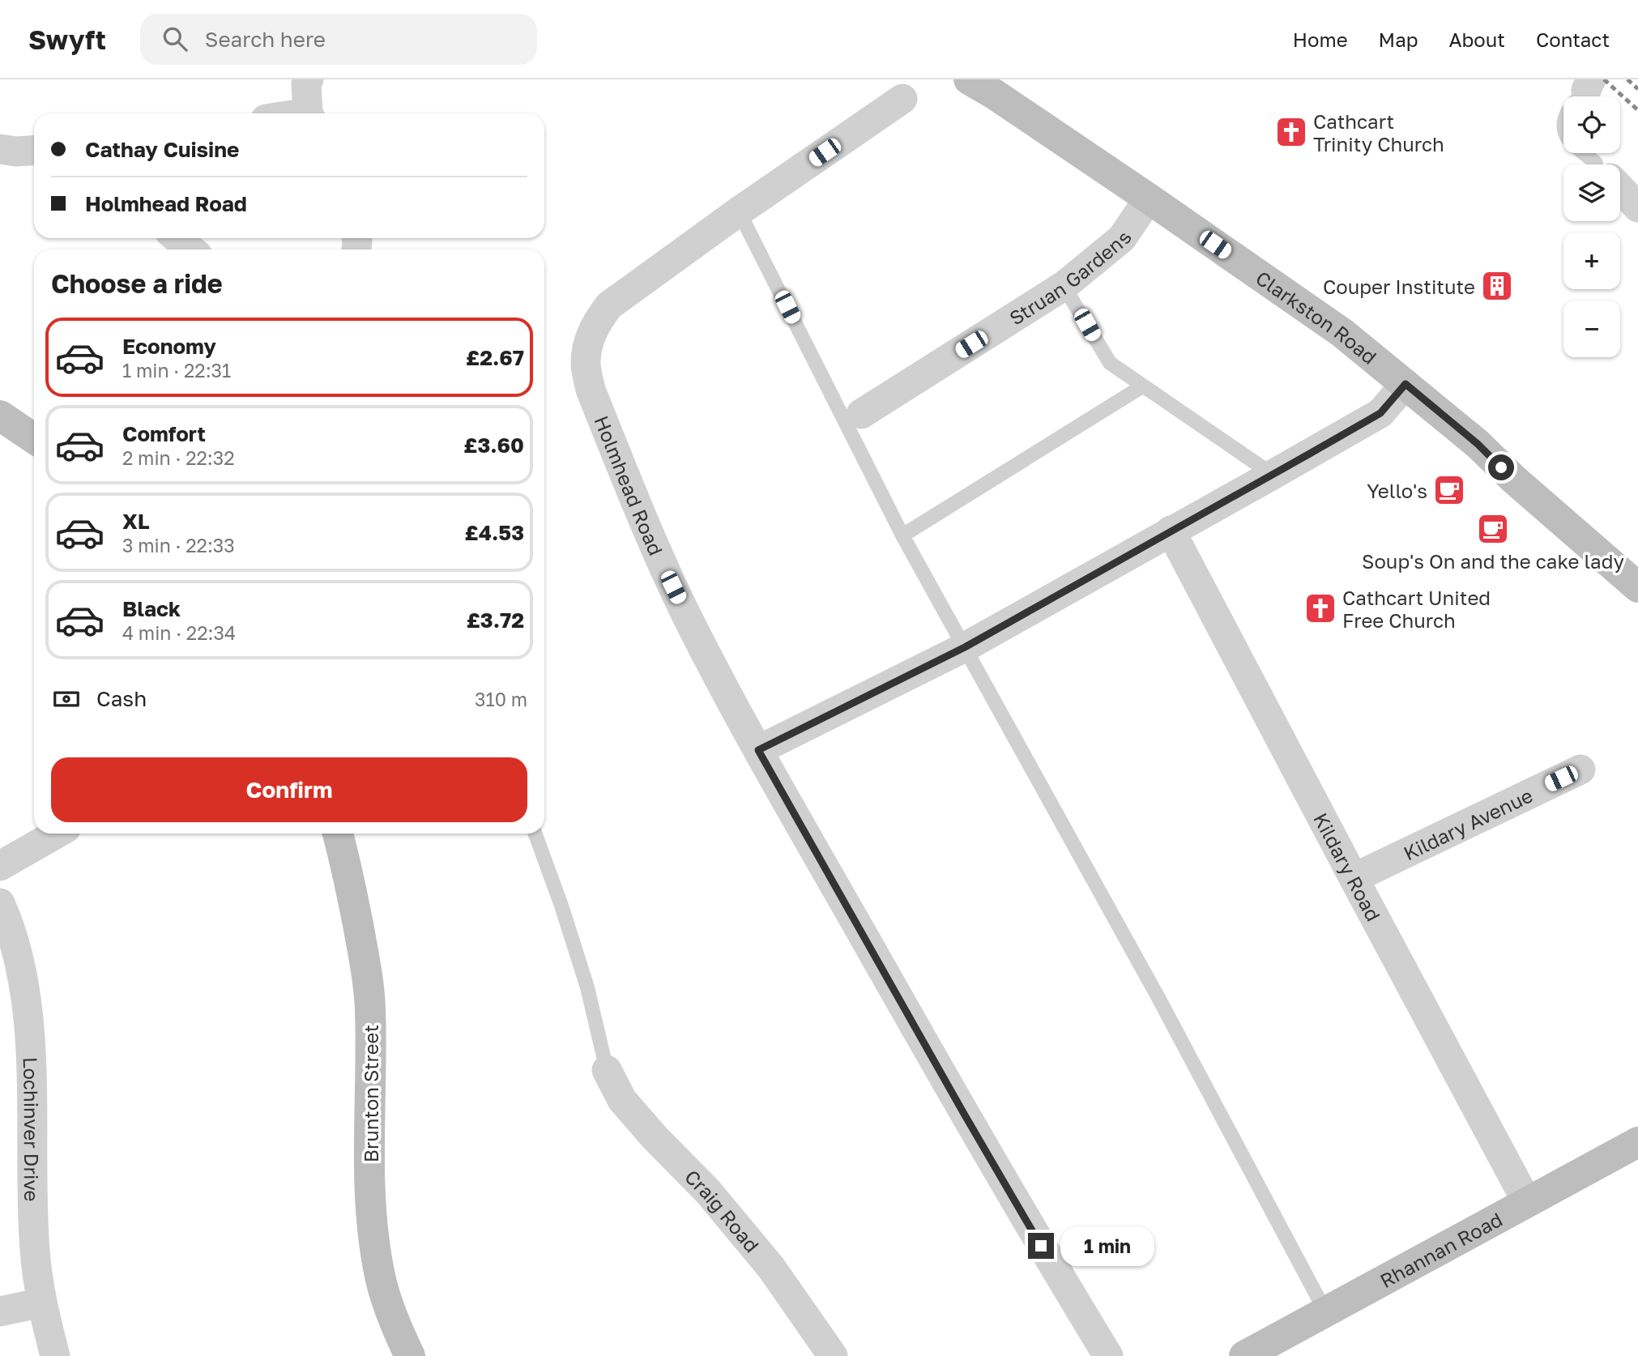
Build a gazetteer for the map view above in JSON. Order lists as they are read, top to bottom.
{
  "streets": {
    "street": [
      "Struan Gardens",
      "Clarkston Road",
      "Holmhead Road",
      "Kildary Avenue",
      "Kildary Road",
      "Brunton Street",
      "Lochinver Drive",
      "Craig Road",
      "Rhannan Road"
    ]
  },
  "crossings": [
    ["Struan Gardens", "Clarkston Road"],
    ["Kildary Avenue", "Kildary Road"],
    ["Kildary Road", "Rhannan Road"]
  ],
  "places": {
    "church": ["Cathcart Trinity Church", "Cathcart United Free Church"],
    "building": ["Couper Institute"],
    "cafe": ["Yello's", "Soup's On and the cake lady"]
  },
  "page": {
    "header": "Swyft",
    "search": "Search here",
    "nav": [
      "Home",
      "Map",
      "About",
      "Contact"
    ],
    "map_buttons": ["+", "−"],
    "banner": ["Cathay Cuisine", "Holmhead Road"],
    "heading": "Choose a ride",
    "list": [
      {
        "name": "Economy",
        "note": "1 min · 22:31",
        "value": "£2.67"
      },
      {
        "name": "Comfort",
        "note": "2 min · 22:32",
        "value": "£3.60"
      },
      {
        "name": "XL",
        "note": "3 min · 22:33",
        "value": "£4.53"
      },
      {
        "name": "Black",
        "note": "4 min · 22:34",
        "value": "£3.72"
      }
    ],
    "pay": ["Cash", "310 m"],
    "buttons": "Confirm",
    "bubble": "1 min"
  }
}
